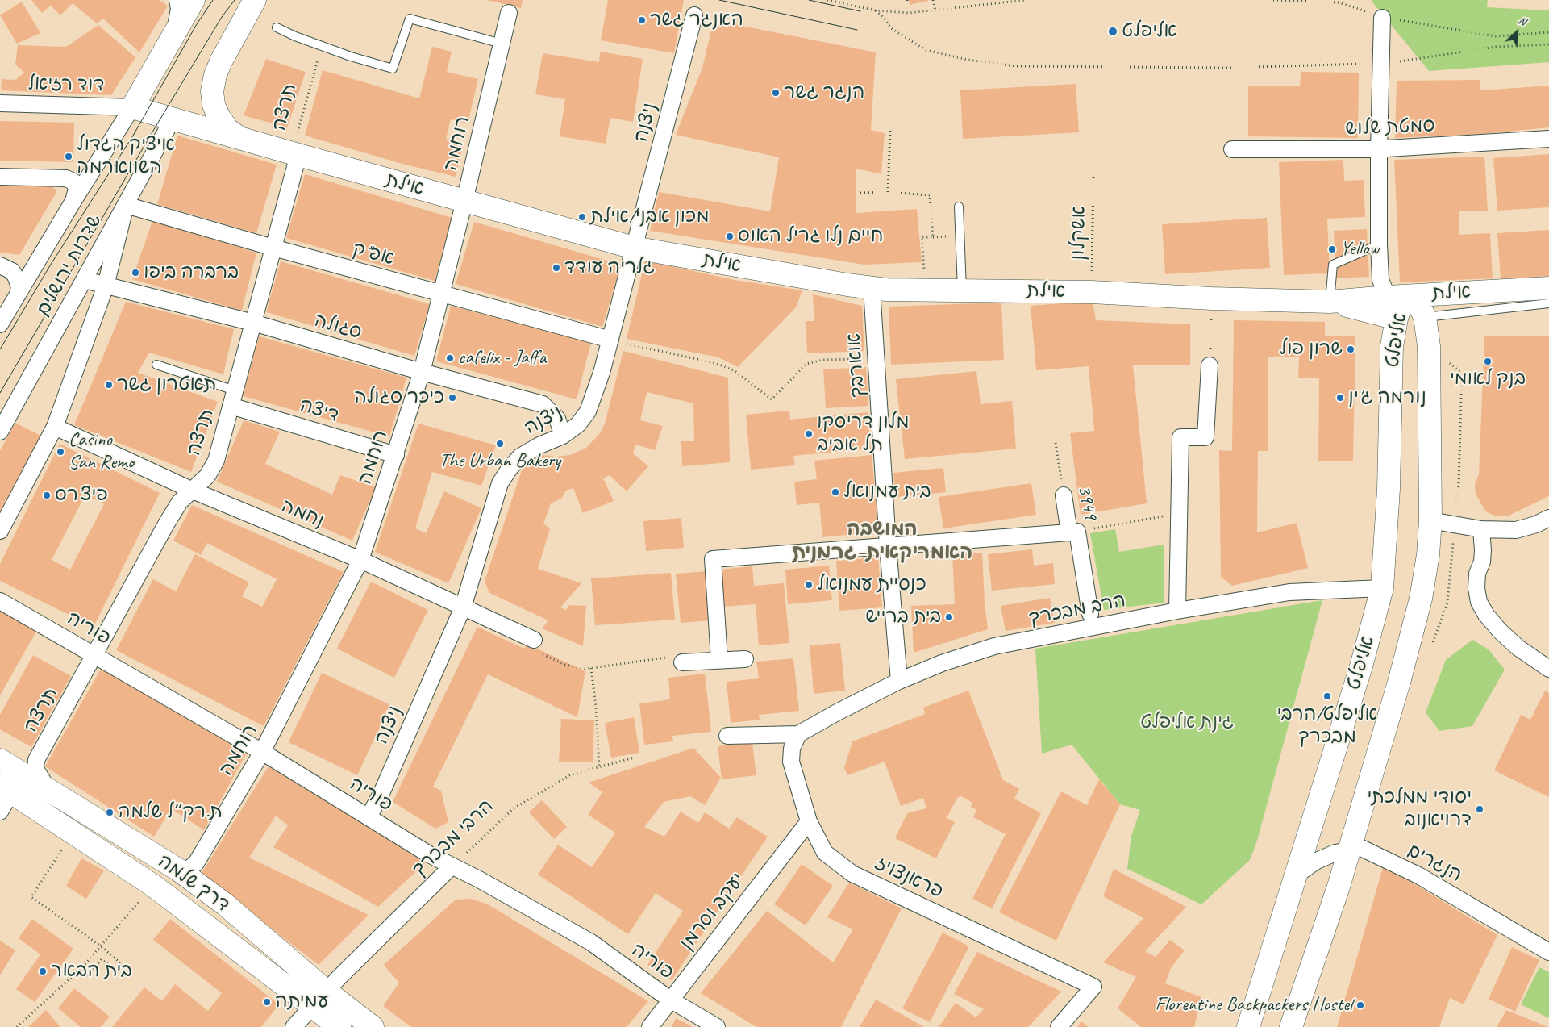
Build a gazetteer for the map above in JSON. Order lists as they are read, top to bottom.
{
  "streets": {
    "main road": ["אילת", "אליפלט", "דרך שלמה"],
    "street": [
      "דוד רזיאל",
      "תרצה",
      "ניצנה",
      "סמטת שלוש",
      "רוחמה",
      "אפ\"ק",
      "שדרות ירושלים",
      "סגולה",
      "אוארבך",
      "דיצה",
      "3949",
      "נחמה",
      "הרב מבכרך",
      "פוריה",
      "הרבי מבכרך",
      "הנגרים",
      "פראנצויז",
      "יעקב וסרמן"
    ],
    "path": ["אשקלון"]
  },
  "crossings": [
    ["דוד רזיאל", "אילת"],
    ["דוד רזיאל", "שדרות ירושלים"],
    ["תרצה", "אילת"],
    ["תרצה", "אפ\"ק"],
    ["תרצה", "סגולה"],
    ["תרצה", "דיצה"],
    ["תרצה", "נחמה"],
    ["תרצה", "פוריה"],
    ["תרצה", "דרך שלמה"],
    ["ניצנה", "אילת"],
    ["ניצנה", "אפ\"ק"],
    ["ניצנה", "סגולה"],
    ["ניצנה", "נחמה"],
    ["ניצנה", "פוריה"],
    ["סמטת שלוש", "אליפלט"],
    ["רוחמה", "אילת"],
    ["רוחמה", "אפ\"ק"],
    ["רוחמה", "סגולה"],
    ["רוחמה", "דיצה"],
    ["רוחמה", "נחמה"],
    ["רוחמה", "פוריה"],
    ["רוחמה", "דרך שלמה"],
    ["אילת", "אשקלון"],
    ["אילת", "שדרות ירושלים"],
    ["אילת", "אליפלט"],
    ["אילת", "אוארבך"],
    ["אפ\"ק", "שדרות ירושלים"],
    ["שדרות ירושלים", "סגולה"],
    ["אליפלט", "הרב מבכרך"],
    ["אליפלט", "הנגרים"],
    ["אוארבך", "הרב מבכרך"],
    ["הרב מבכרך", "פראנצויז"],
    ["פוריה", "הרבי מבכרך"],
    ["פוריה", "יעקב וסרמן"],
    ["הרבי מבכרך", "דרך שלמה"],
    ["פראנצויז", "יעקב וסרמן"]
  ],
  "districts": ["המושבה האמריקאית–גרמנית"],
  "parks": ["גינת אליפלט"],
  "places": [
    "האנגר גשר",
    "אליפלט",
    "הנגר גשר",
    "איציק הגדול השווארמה",
    "מכון אבני/אילת",
    "חיים נלו גריל האוס",
    "Yellow",
    "גלריה עודד",
    "ברברה ביפו",
    "שרון פול",
    "cafelix - Jaffa",
    "בנק לאומי",
    "תאטרון גשר",
    "כיכר סגולה",
    "נורמה ג'ין",
    "מלון דריסקו תל אביב",
    "The Urban Bakery",
    "Casino San Remo",
    "בית עמנואל",
    "פיצ'רס",
    "כנסיית עמנואל",
    "בית ברייש",
    "אליפלט/הרבי מבכרך",
    "יסודי ממלכתי דרויאנוב",
    "ת.רק״ל שלמה",
    "בית הבאר",
    "עמיתה",
    "Florentine Backpackers Hostel"
  ],
  "north": "top right"
}
